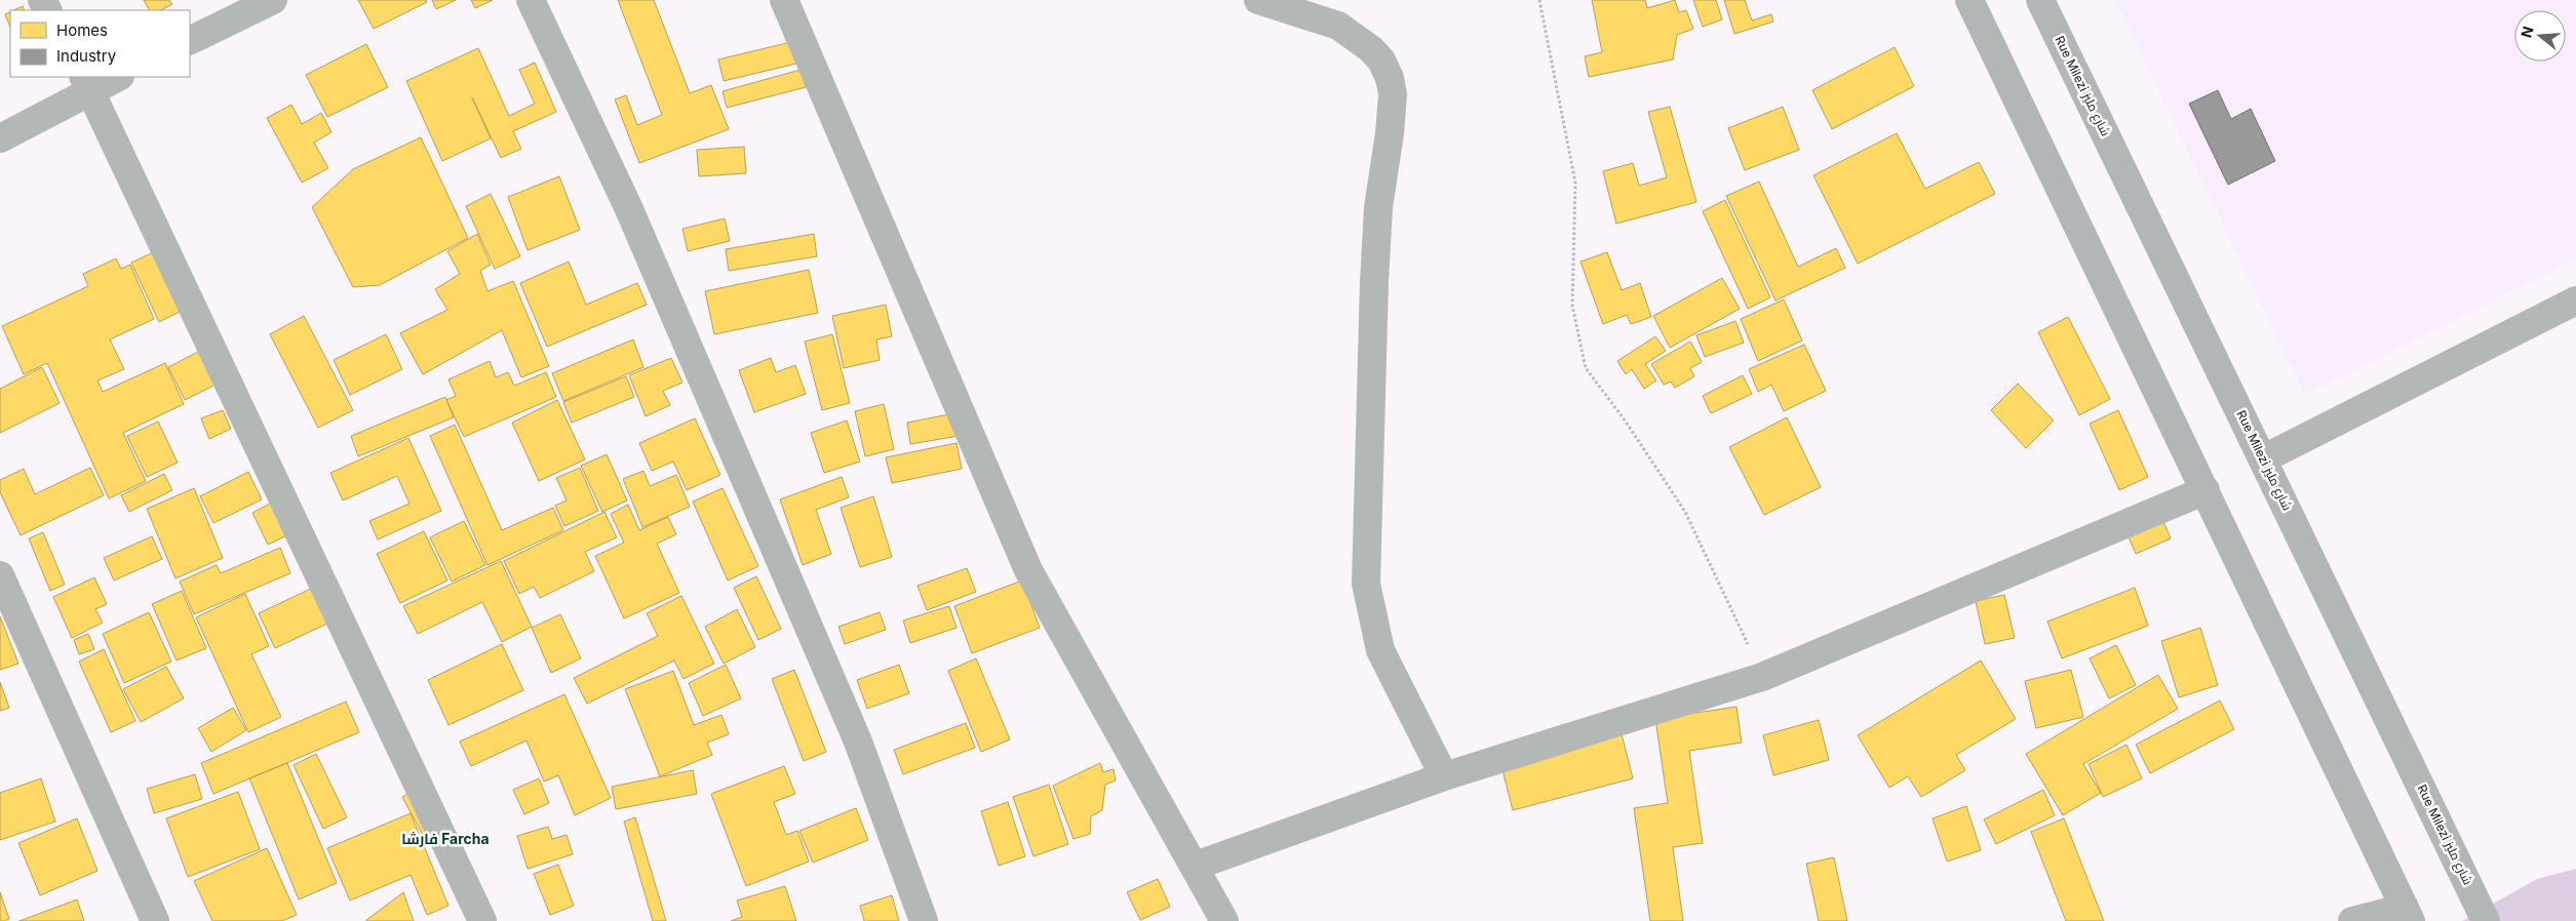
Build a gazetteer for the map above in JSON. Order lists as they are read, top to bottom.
{
  "streets": {
    "street": ["Rue Milezi شارع مليز"]
  },
  "districts": ["فارشا Farcha"],
  "legend": ["Homes", "Industry"],
  "north": "left"
}
